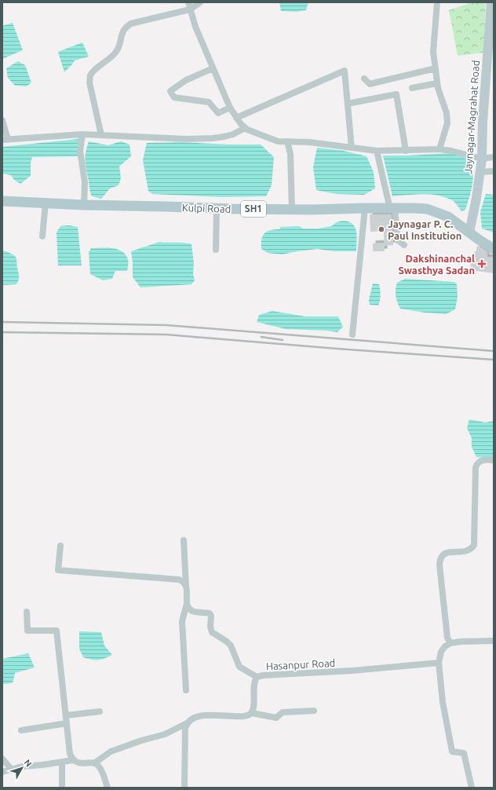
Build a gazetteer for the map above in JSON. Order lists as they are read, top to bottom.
{
  "streets": {
    "main road": ["Jaynagar-Magrahat Road", "Kulpi Road", "SH1"],
    "street": ["Hasanpur Road"]
  },
  "crossings": [
    ["Jaynagar-Magrahat Road", "Kulpi Road"]
  ],
  "places": {
    "other": ["Jaynagar P. C. Paul Institution"],
    "health": ["Dakshinanchal Swasthya Sadan"]
  },
  "north": "top right"
}
